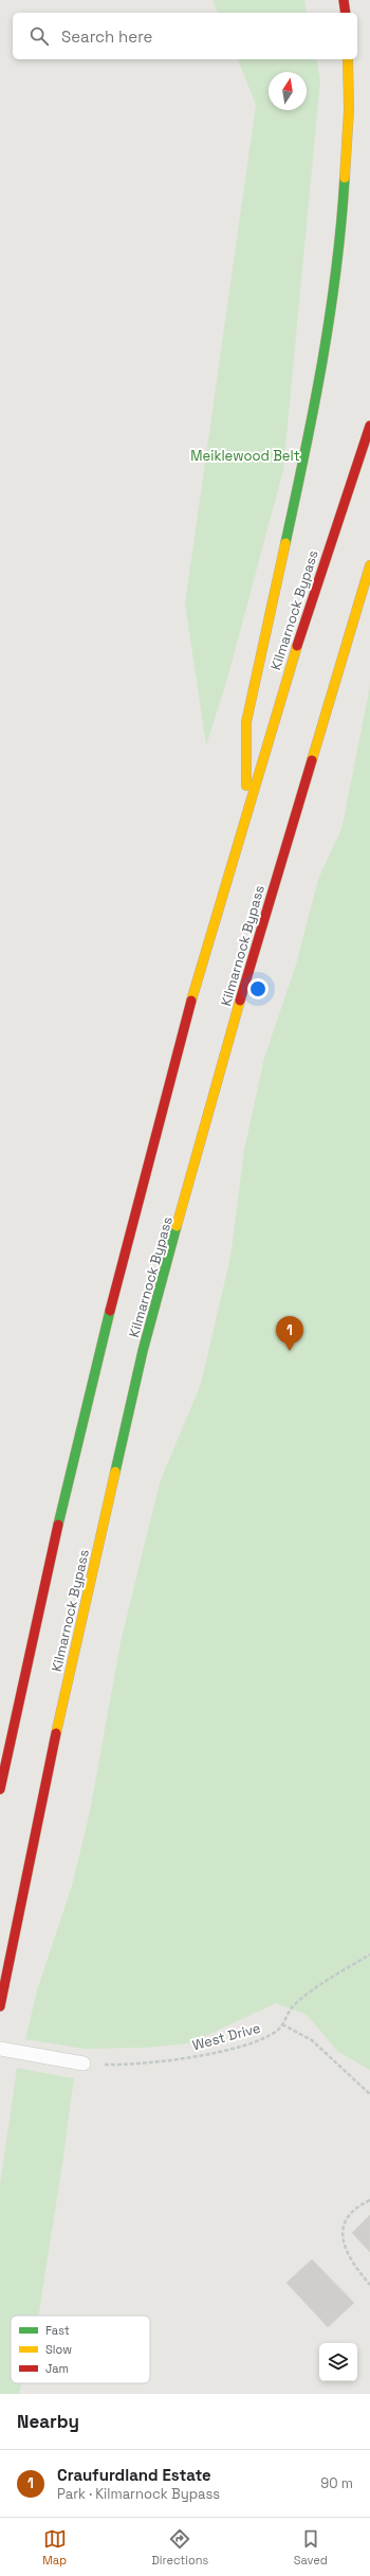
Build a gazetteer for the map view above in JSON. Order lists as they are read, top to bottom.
{
  "streets": {
    "highway": ["Kilmarnock Bypass"],
    "path": ["West Drive"]
  },
  "parks": ["Meiklewood Belt"],
  "legend": ["Fast", "Slow", "Jam"],
  "north": "top",
  "page": {
    "search": "Search here",
    "pins": "1",
    "heading": "Nearby",
    "list": [
      {
        "mark": "1",
        "name": "Craufurdland Estate",
        "note": "Park · Kilmarnock Bypass",
        "value": "90 m"
      }
    ],
    "nav": ["Map", "Directions", "Saved"]
  }
}
